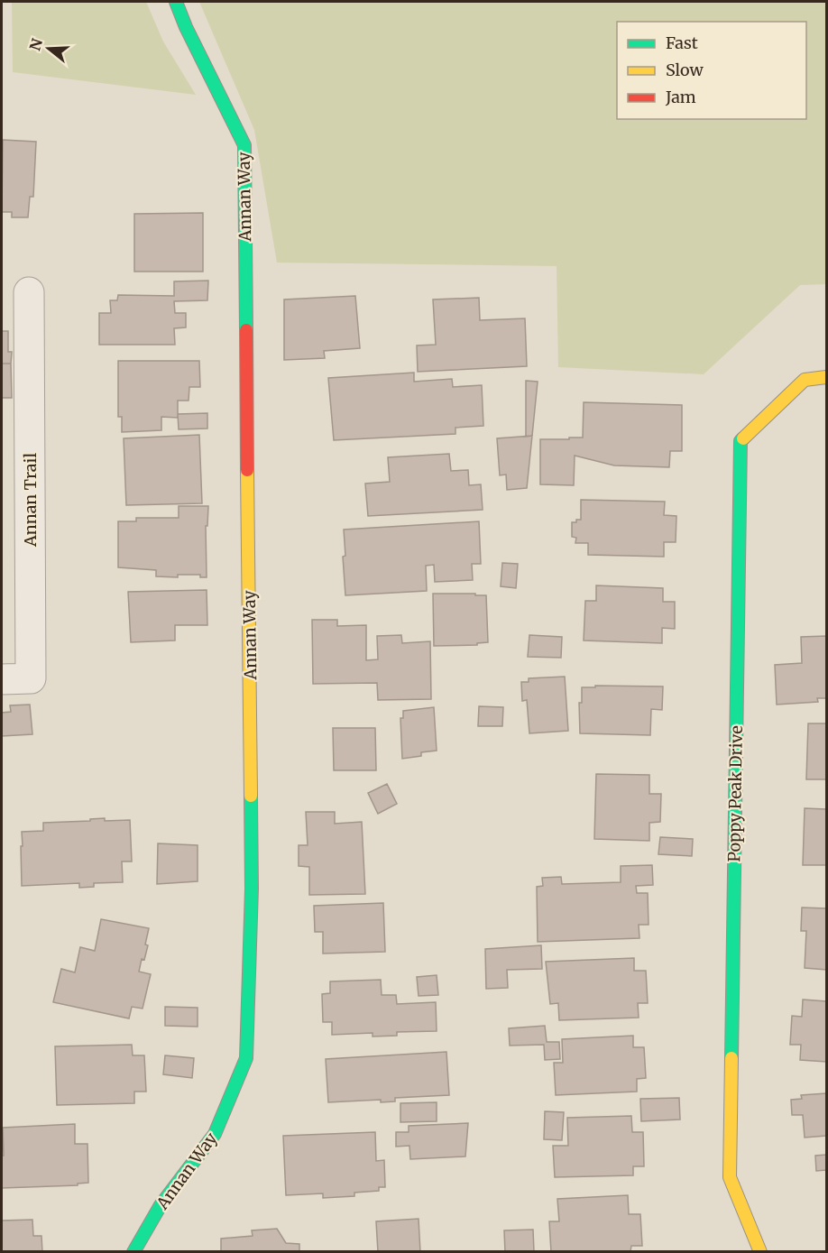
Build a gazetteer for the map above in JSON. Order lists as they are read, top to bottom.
{
  "streets": {
    "street": ["Annan Way", "Annan Trail", "Poppy Peak Drive"]
  },
  "legend": ["Fast", "Slow", "Jam"],
  "north": "left"
}
